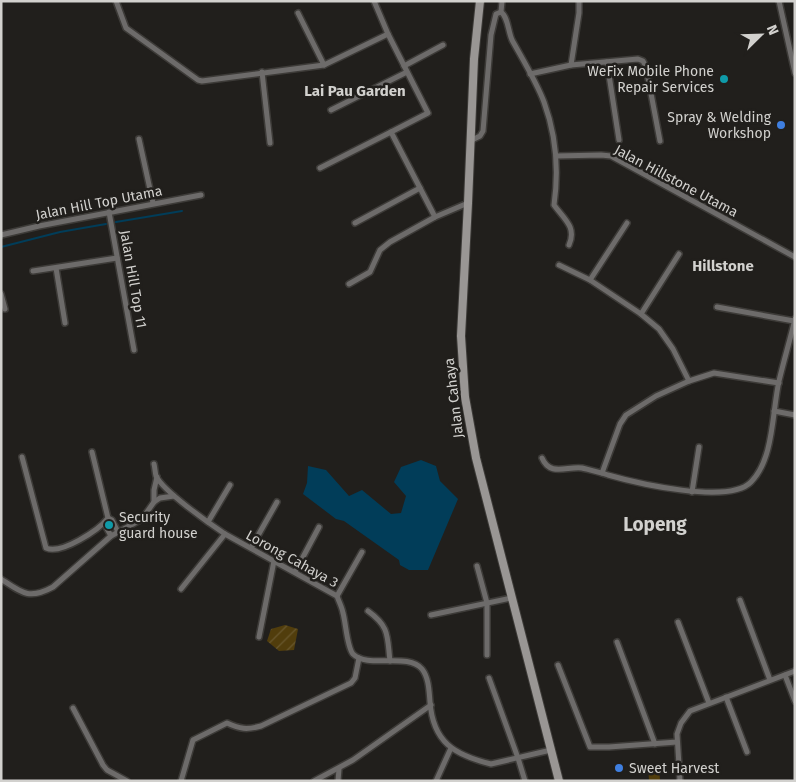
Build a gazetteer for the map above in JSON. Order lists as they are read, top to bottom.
{
  "streets": {
    "street": [
      "Jalan Hillstone Utama",
      "Jalan Hill Top Utama",
      "Jalan Hill Top 11",
      "Jalan Cahaya",
      "Lorong Cahaya 3"
    ]
  },
  "crossings": [
    ["Jalan Hill Top Utama", "Jalan Hill Top 11"]
  ],
  "districts": ["Lai Pau Garden", "Hillstone", "Lopeng"],
  "places": [
    "WeFix Mobile Phone Repair Services",
    "Spray & Welding Workshop",
    "Security guard house",
    "Sweet Harvest"
  ],
  "north": "top right"
}
